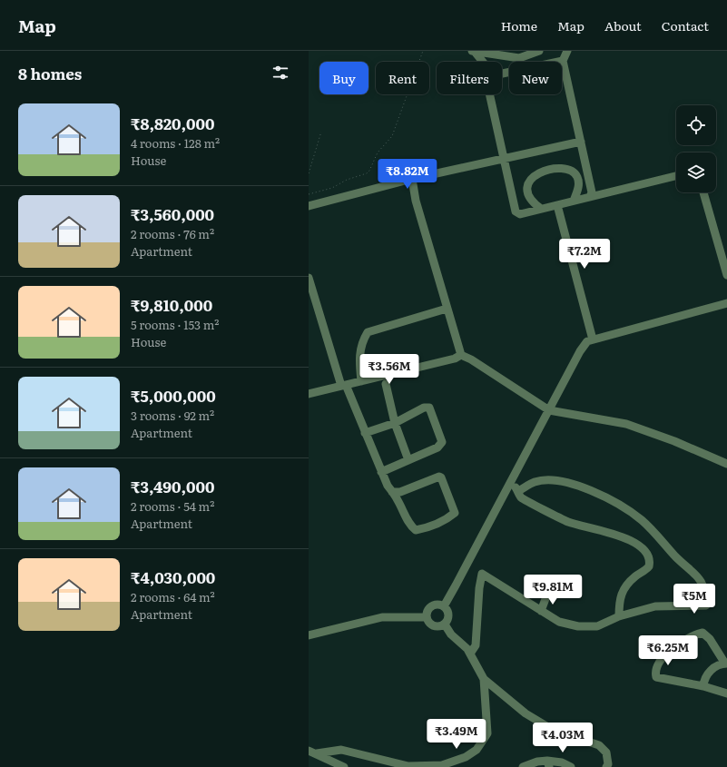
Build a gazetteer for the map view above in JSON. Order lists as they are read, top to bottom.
{
  "page": {
    "header": "Map",
    "nav": [
      "Home",
      "Map",
      "About",
      "Contact"
    ],
    "heading": "8 homes",
    "chip": [
      "Buy",
      "Rent",
      "Filters",
      "New"
    ],
    "list": [
      {
        "name": "₹8,820,000",
        "note": "4 rooms · 128 m² · House"
      },
      {
        "name": "₹3,560,000",
        "note": "2 rooms · 76 m² · Apartment"
      },
      {
        "name": "₹9,810,000",
        "note": "5 rooms · 153 m² · House"
      },
      {
        "name": "₹5,000,000",
        "note": "3 rooms · 92 m² · Apartment"
      },
      {
        "name": "₹3,490,000",
        "note": "2 rooms · 54 m² · Apartment"
      },
      {
        "name": "₹4,030,000",
        "note": "2 rooms · 64 m² · Apartment"
      }
    ],
    "price": [
      "₹8.82M",
      "₹7.2M",
      "₹3.56M",
      "₹9.81M",
      "₹5M",
      "₹6.25M",
      "₹3.49M",
      "₹4.03M"
    ]
  }
}
